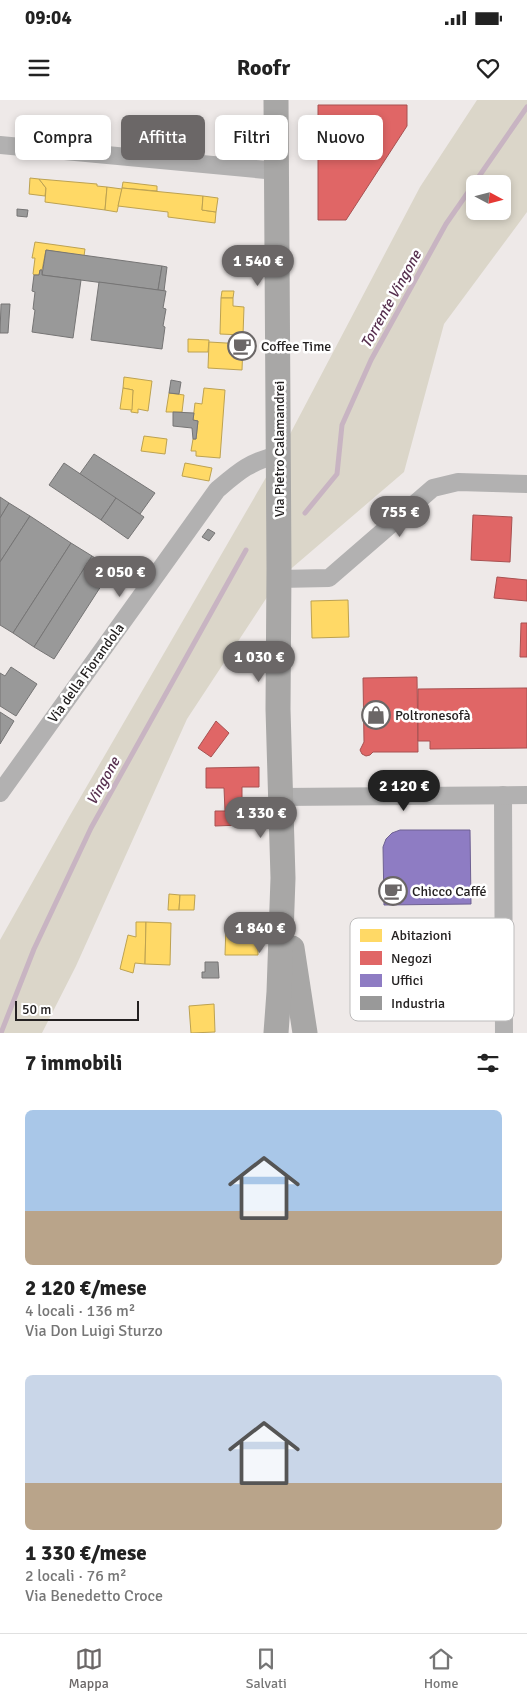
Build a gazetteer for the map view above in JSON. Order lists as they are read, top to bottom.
{
  "streets": {
    "main road": ["Via Pietro Calamandrei"],
    "street": ["Via della Fiorandola"]
  },
  "crossings": [
    ["Via Pietro Calamandrei", "Via della Fiorandola"]
  ],
  "water": ["Torrente Vingone", "Vingone"],
  "places": {
    "cafe": ["Coffee Time", "Chicco Caffé"],
    "shop": ["Poltronesofà"]
  },
  "legend": [
    "Abitazioni",
    "Negozi",
    "Uffici",
    "Industria"
  ],
  "scale_bar": "50 m",
  "north": "right",
  "page": {
    "status": "09:04",
    "header": "Roofr",
    "chip": [
      "Compra",
      "Affitta",
      "Filtri",
      "Nuovo"
    ],
    "price": [
      "1 540 €",
      "755 €",
      "2 050 €",
      "1 030 €",
      "2 120 €",
      "1 330 €",
      "1 840 €"
    ],
    "scale": "50 m",
    "heading": "7 immobili",
    "list": [
      {
        "name": "2 120 €/mese",
        "note": "4 locali · 136 m² · Via Don Luigi Sturzo"
      },
      {
        "name": "1 330 €/mese",
        "note": "2 locali · 76 m² · Via Benedetto Croce"
      }
    ],
    "tabs": ["Mappa", "Salvati", "Home"]
  }
}
